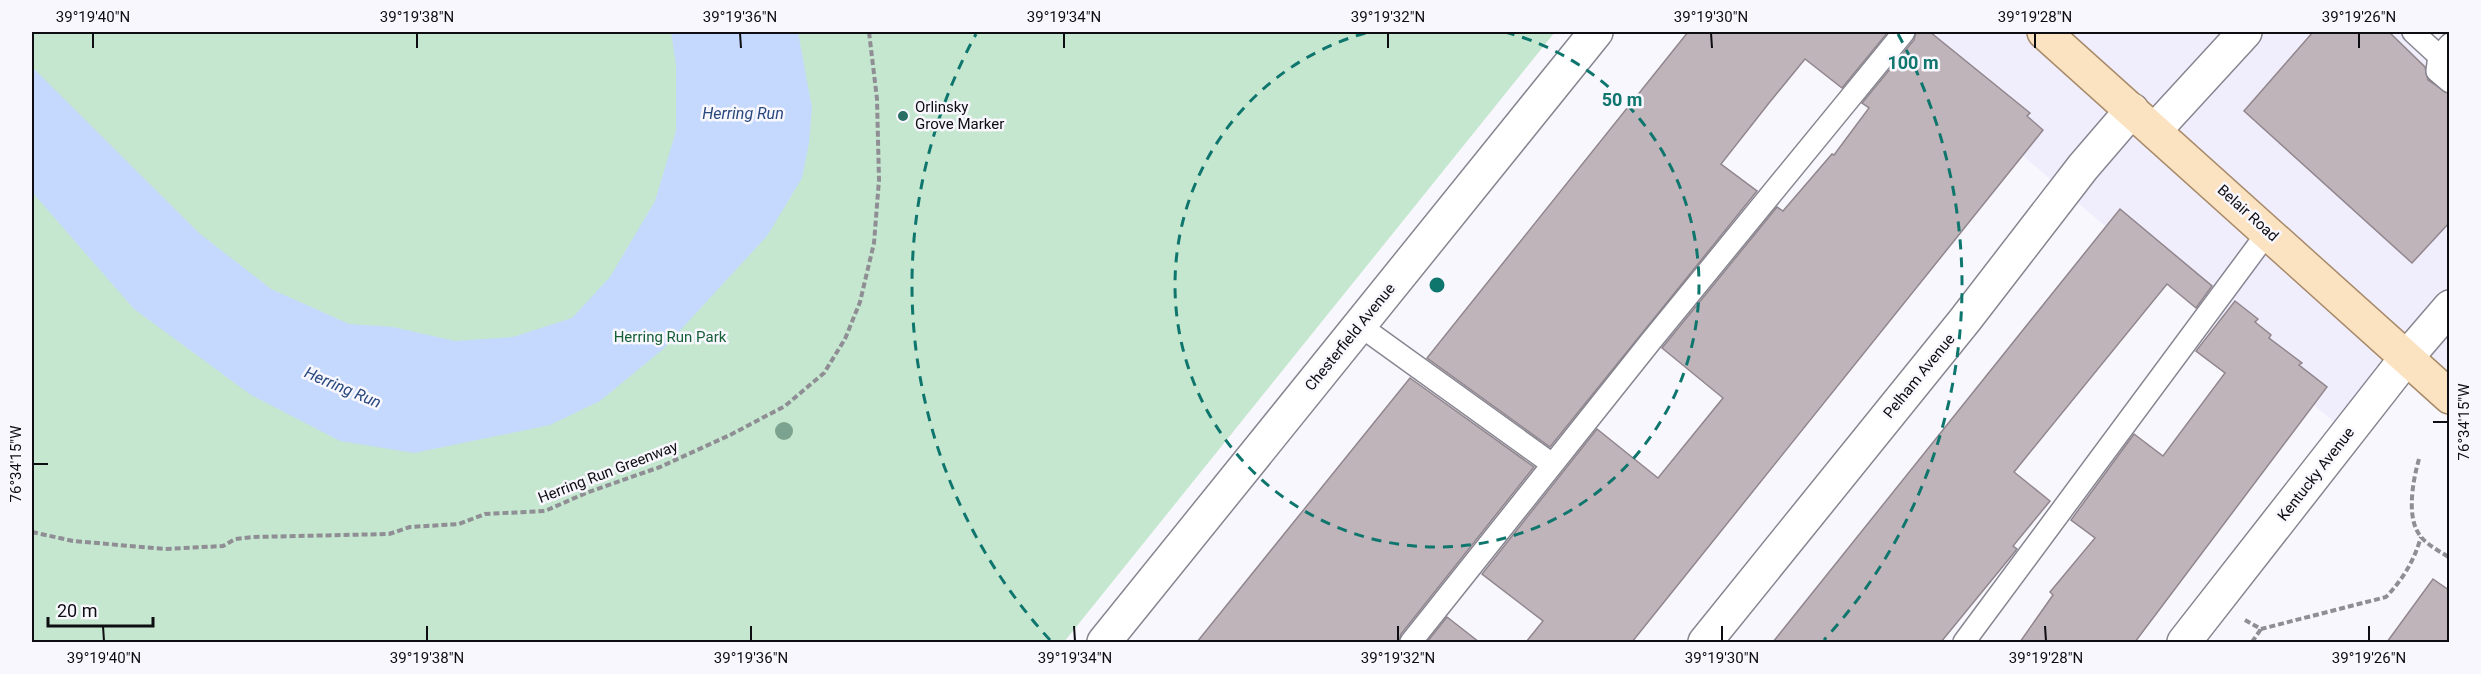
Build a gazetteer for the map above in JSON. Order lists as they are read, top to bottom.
{
  "streets": {
    "main road": ["Belair Road"],
    "street": ["Chesterfield Avenue", "Pelham Avenue", "Kentucky Avenue"],
    "path": ["Herring Run Greenway"]
  },
  "crossings": [
    ["Belair Road", "Pelham Avenue"],
    ["Belair Road", "Kentucky Avenue"]
  ],
  "water": ["Herring Run"],
  "parks": ["Herring Run Park"],
  "places": ["Orlinsky Grove Marker"],
  "scale_bar": "20 m",
  "coordinates": [
    "39°19'40\"N",
    "39°19'38\"N",
    "39°19'36\"N",
    "39°19'34\"N",
    "39°19'32\"N",
    "39°19'30\"N",
    "39°19'28\"N",
    "39°19'26\"N",
    "76°34'15\"W"
  ],
  "rings": ["100 m", "50 m"]
}
